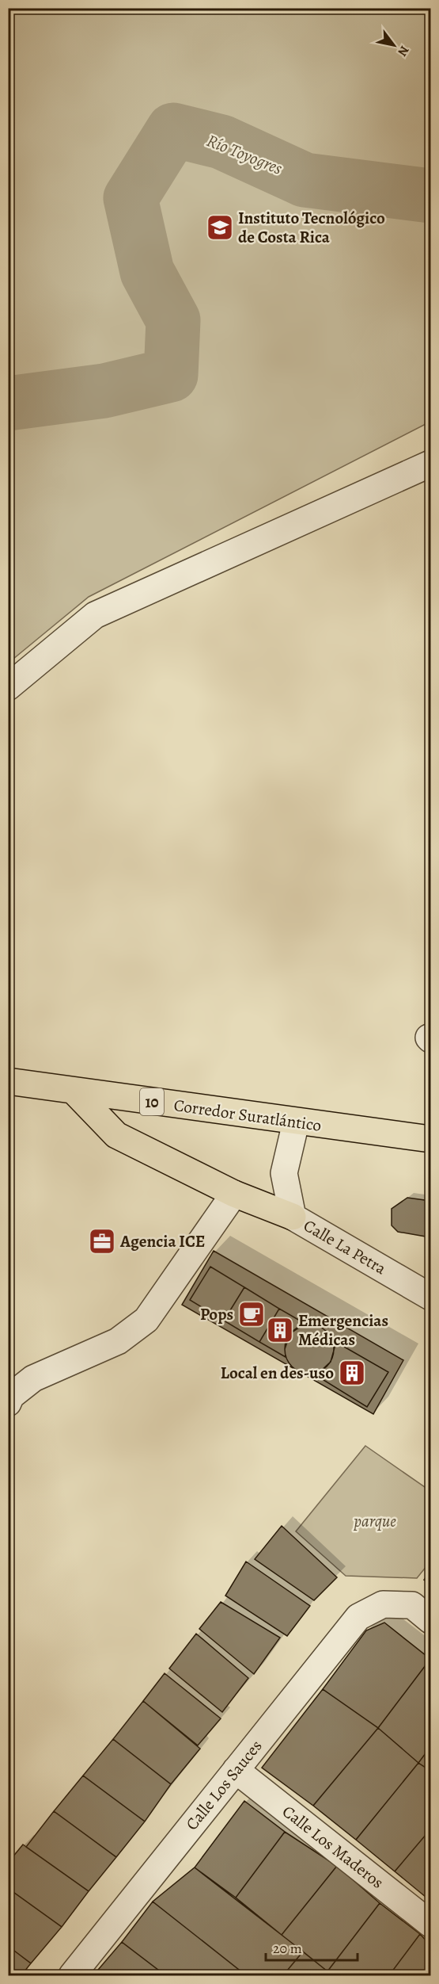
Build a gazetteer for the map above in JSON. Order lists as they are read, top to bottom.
{
  "streets": {
    "main road": ["10", "Corredor Suratlántico"],
    "street": ["Calle La Petra", "Calle Los Sauces", "Calle Los Maderos"]
  },
  "crossings": [
    ["Corredor Suratlántico", "Calle La Petra"],
    ["Calle Los Sauces", "Calle Los Maderos"]
  ],
  "water": ["Río Toyogres"],
  "parks": ["parque"],
  "places": {
    "school or university": ["Instituto Tecnológico de Costa Rica"],
    "office": ["Agencia ICE"],
    "cafe": ["Pops"],
    "building": ["Emergencias Médicas", "Local en des-uso"]
  },
  "scale_bar": "20 m",
  "north": "bottom right"
}
